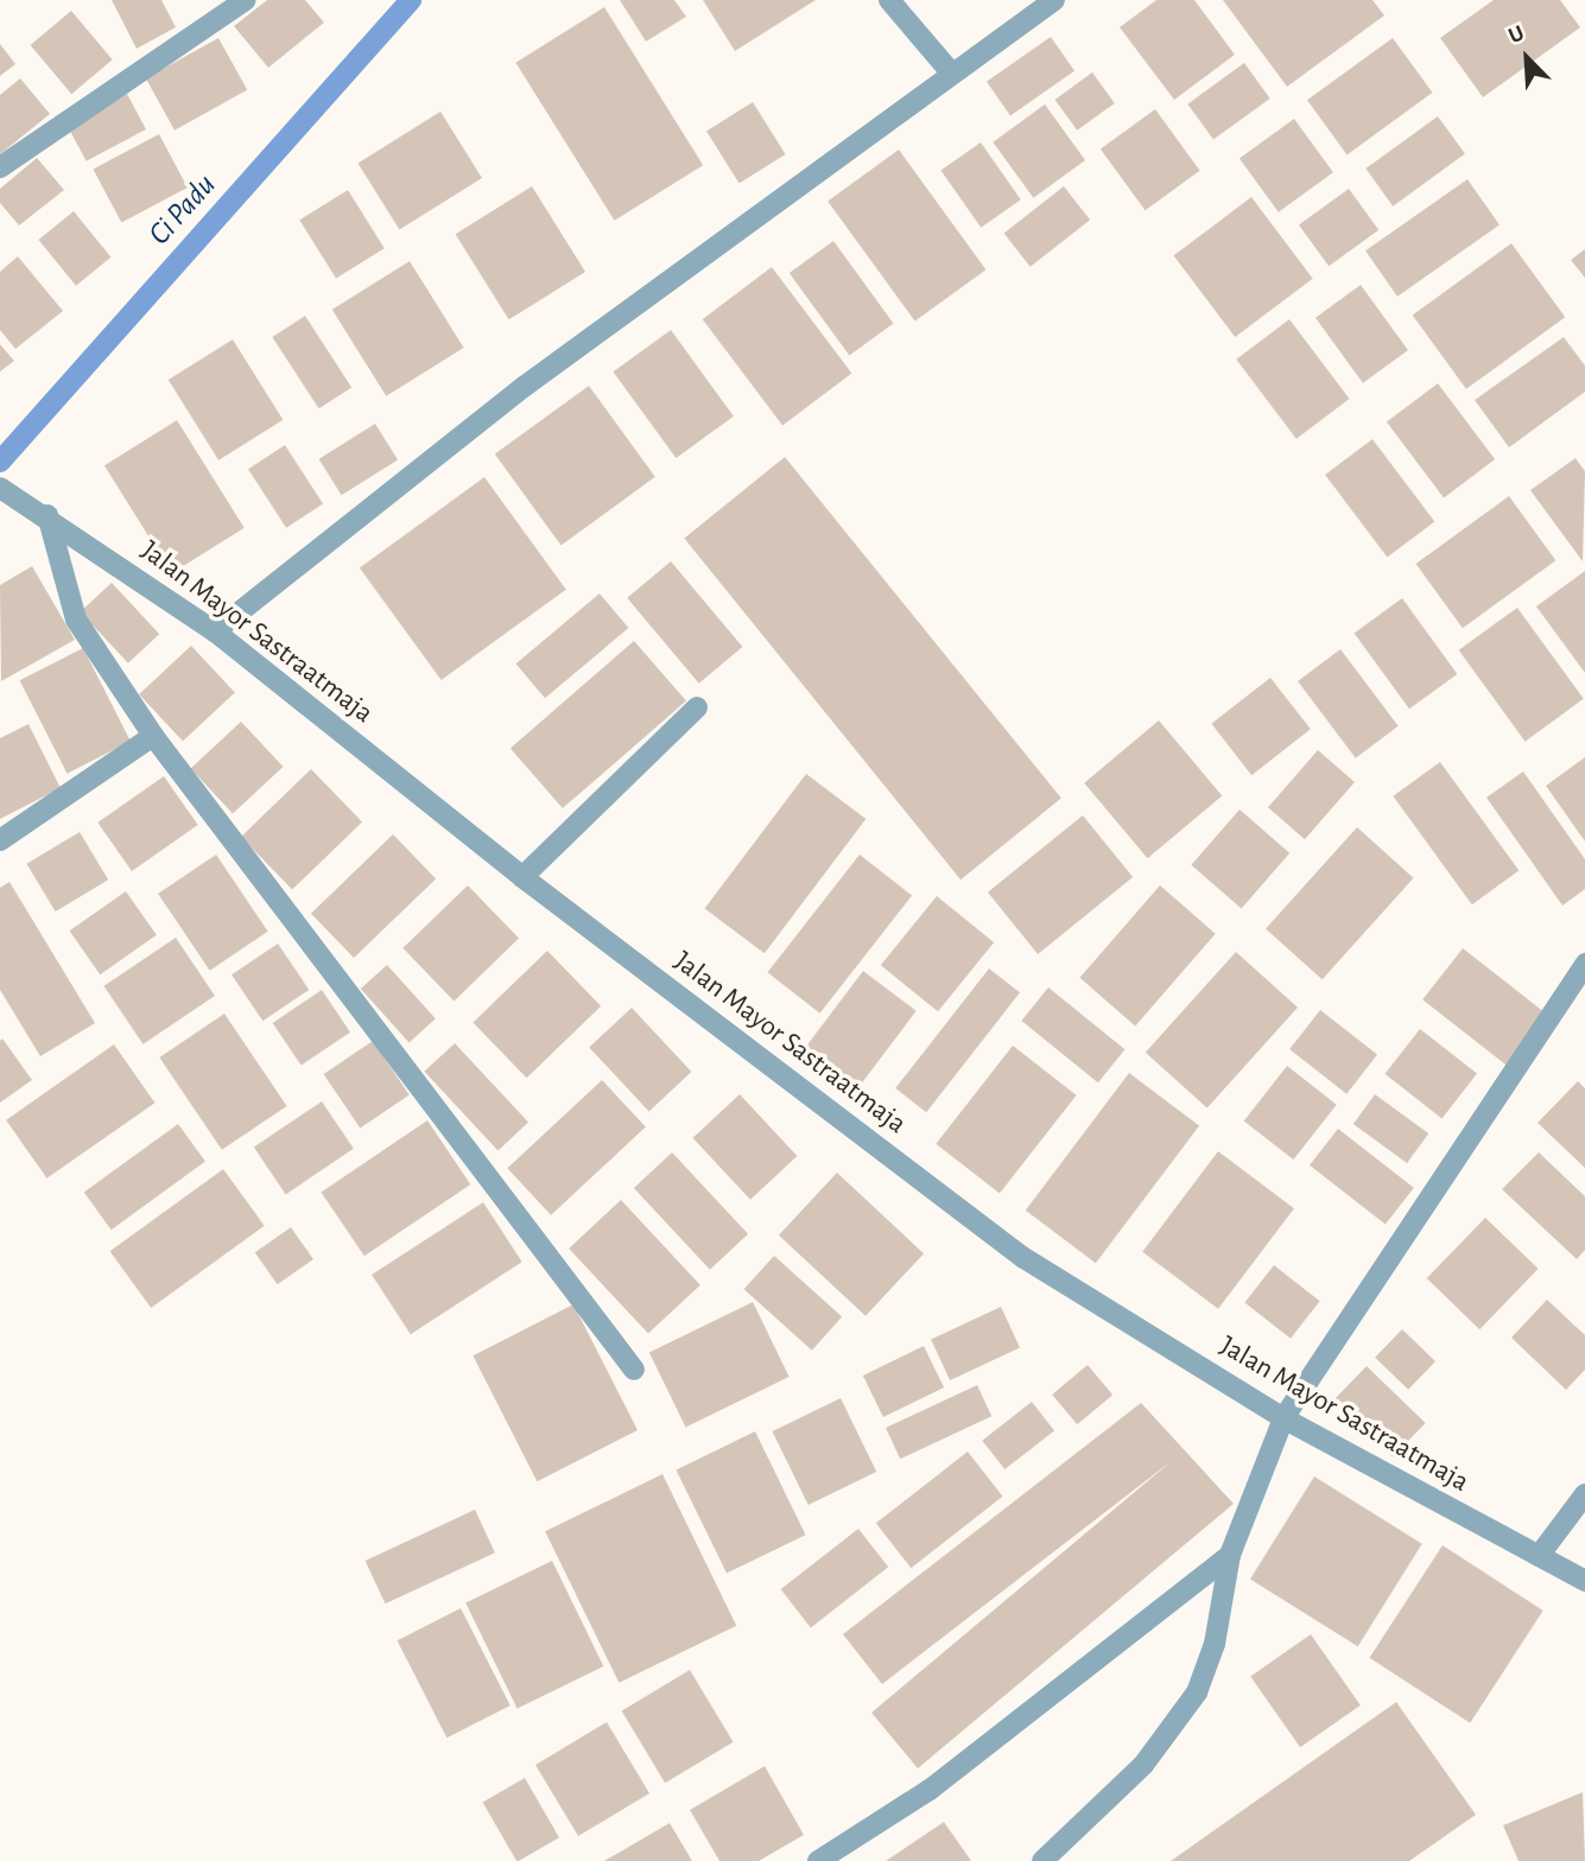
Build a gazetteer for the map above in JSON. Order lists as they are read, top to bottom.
{
  "streets": {
    "street": ["Jalan Mayor Sastraatmaja"]
  },
  "water": ["Ci Padu"],
  "north": "top left"
}
